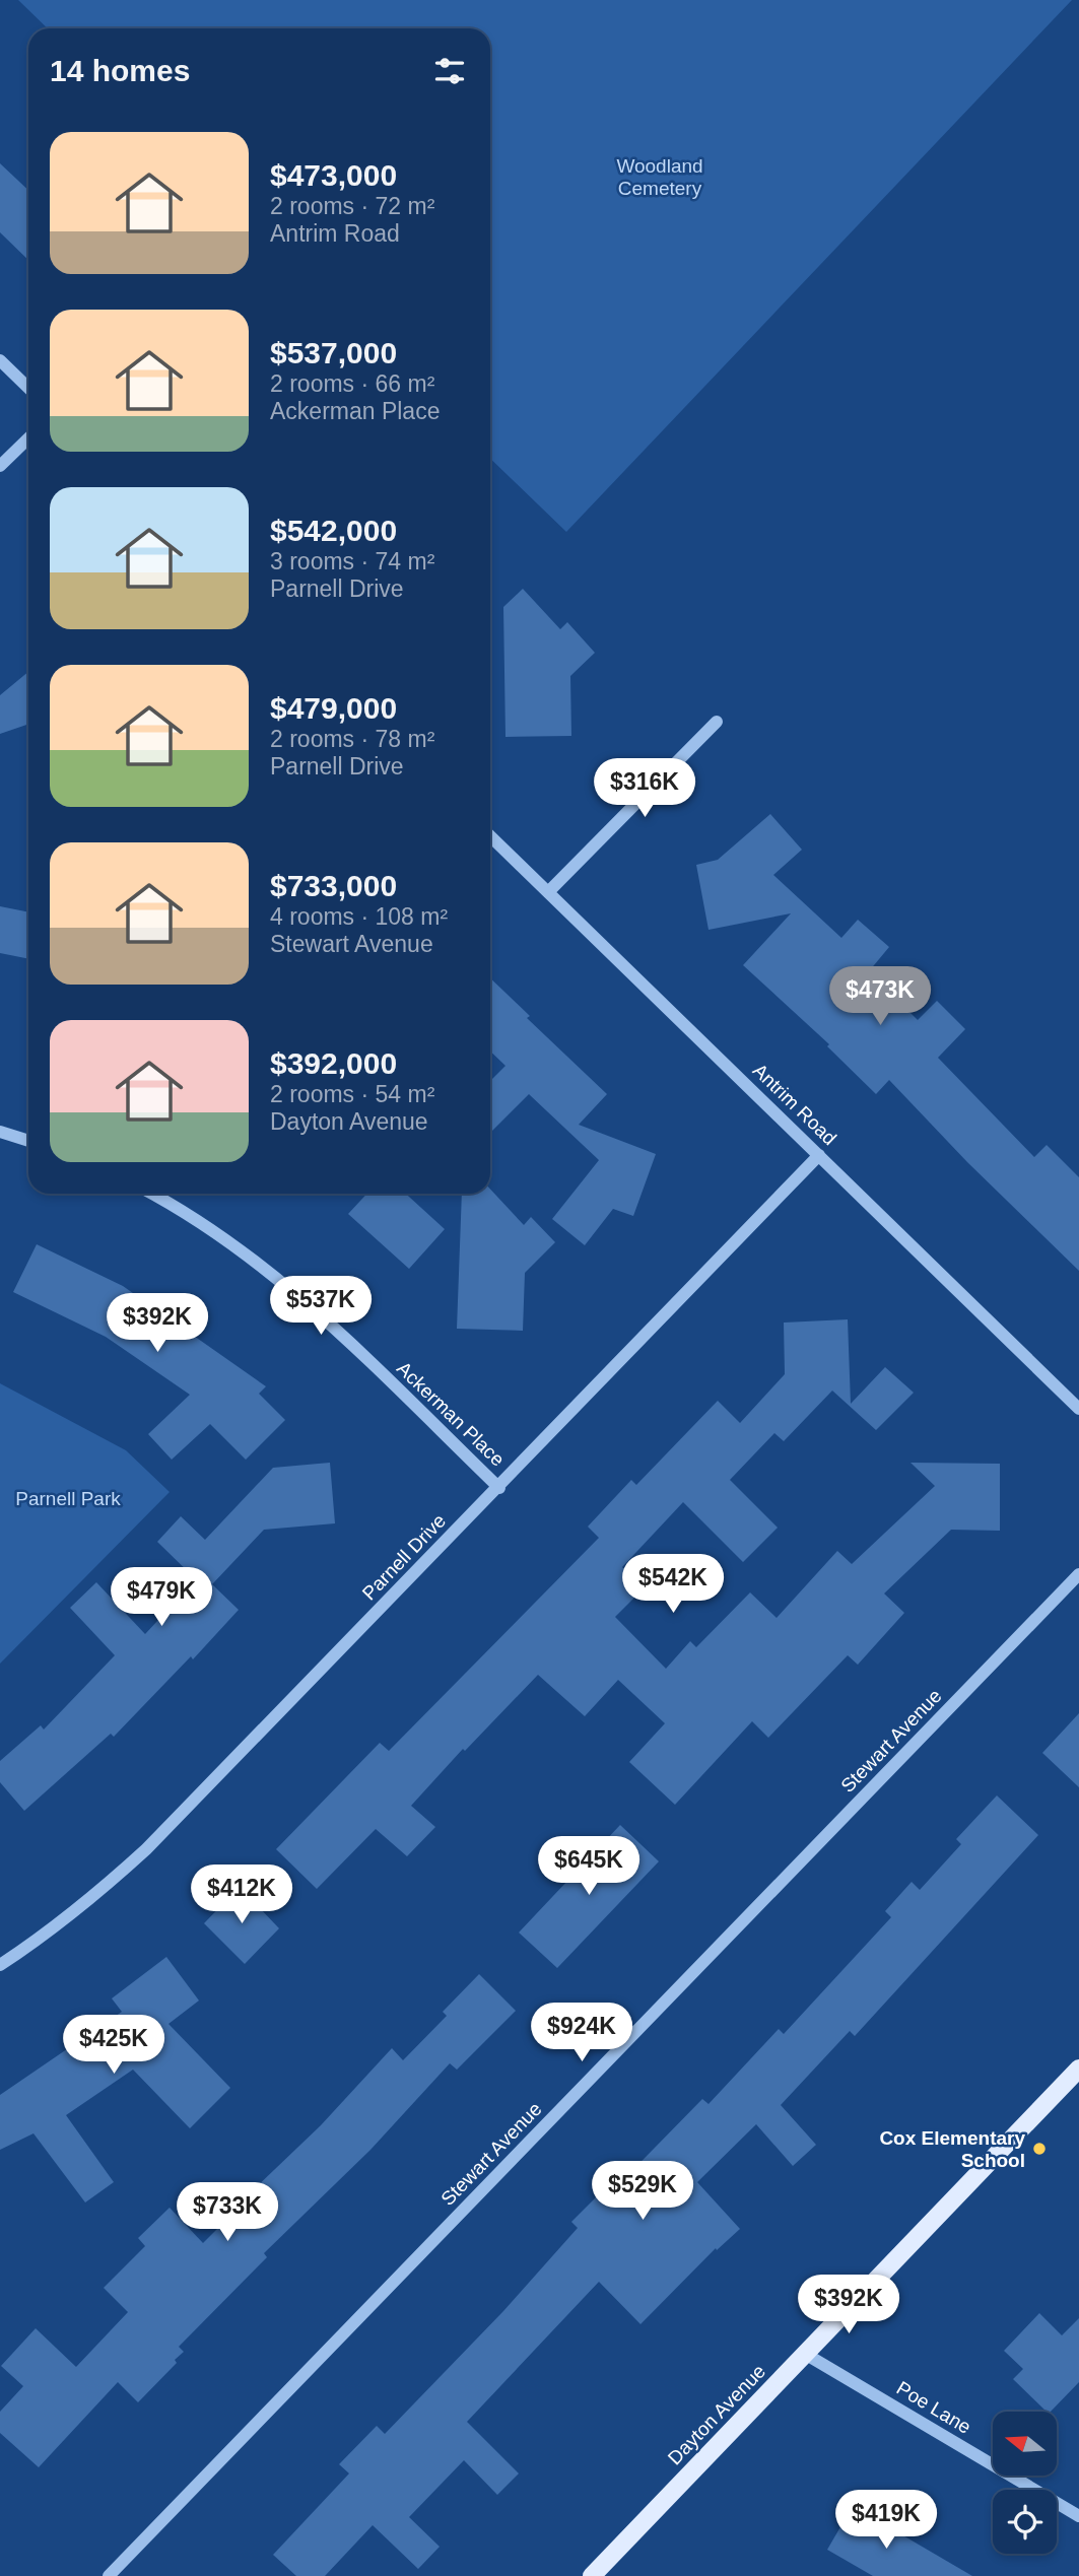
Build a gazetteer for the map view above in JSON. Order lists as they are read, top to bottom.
{
  "streets": {
    "main road": ["Dayton Avenue"],
    "street": [
      "Antrim Road",
      "Ackerman Place",
      "Parnell Drive",
      "Stewart Avenue",
      "Poe Lane"
    ]
  },
  "crossings": [
    ["Antrim Road", "Parnell Drive"],
    ["Ackerman Place", "Parnell Drive"],
    ["Poe Lane", "Dayton Avenue"]
  ],
  "parks": ["Woodland Cemetery", "Parnell Park"],
  "places": ["Cox Elementary School"],
  "north": "left",
  "page": {
    "heading": "14 homes",
    "list": [
      {
        "name": "$473,000",
        "note": "2 rooms · 72 m² · Antrim Road"
      },
      {
        "name": "$537,000",
        "note": "2 rooms · 66 m² · Ackerman Place"
      },
      {
        "name": "$542,000",
        "note": "3 rooms · 74 m² · Parnell Drive"
      },
      {
        "name": "$479,000",
        "note": "2 rooms · 78 m² · Parnell Drive"
      },
      {
        "name": "$733,000",
        "note": "4 rooms · 108 m² · Stewart Avenue"
      },
      {
        "name": "$392,000",
        "note": "2 rooms · 54 m² · Dayton Avenue"
      }
    ],
    "price": [
      "$316K",
      "$473K",
      "$537K",
      "$392K",
      "$542K",
      "$479K",
      "$645K",
      "$412K",
      "$924K",
      "$425K",
      "$529K",
      "$733K",
      "$392K",
      "$419K"
    ]
  }
}
